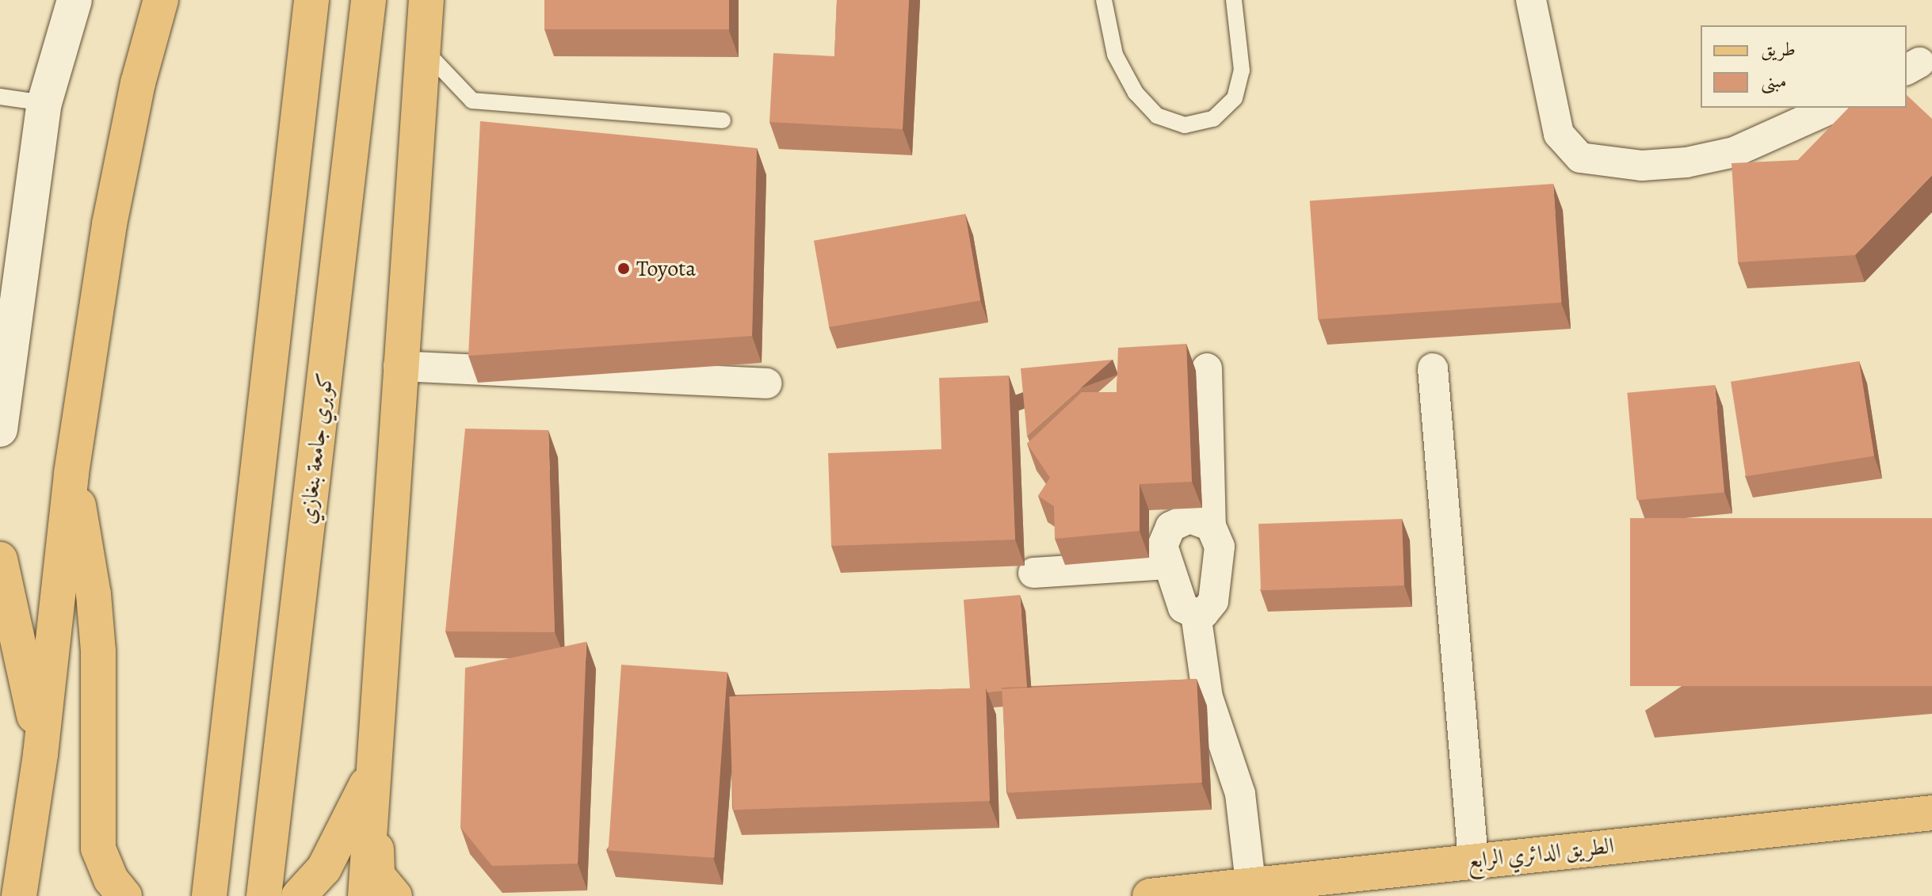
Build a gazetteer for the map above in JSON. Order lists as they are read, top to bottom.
{
  "streets": {
    "main road": ["كوبري جامعة بنغازي", "الطريق الدائري الرابع"]
  },
  "places": ["Toyota"],
  "legend": ["طريق", "مبنى"]
}
